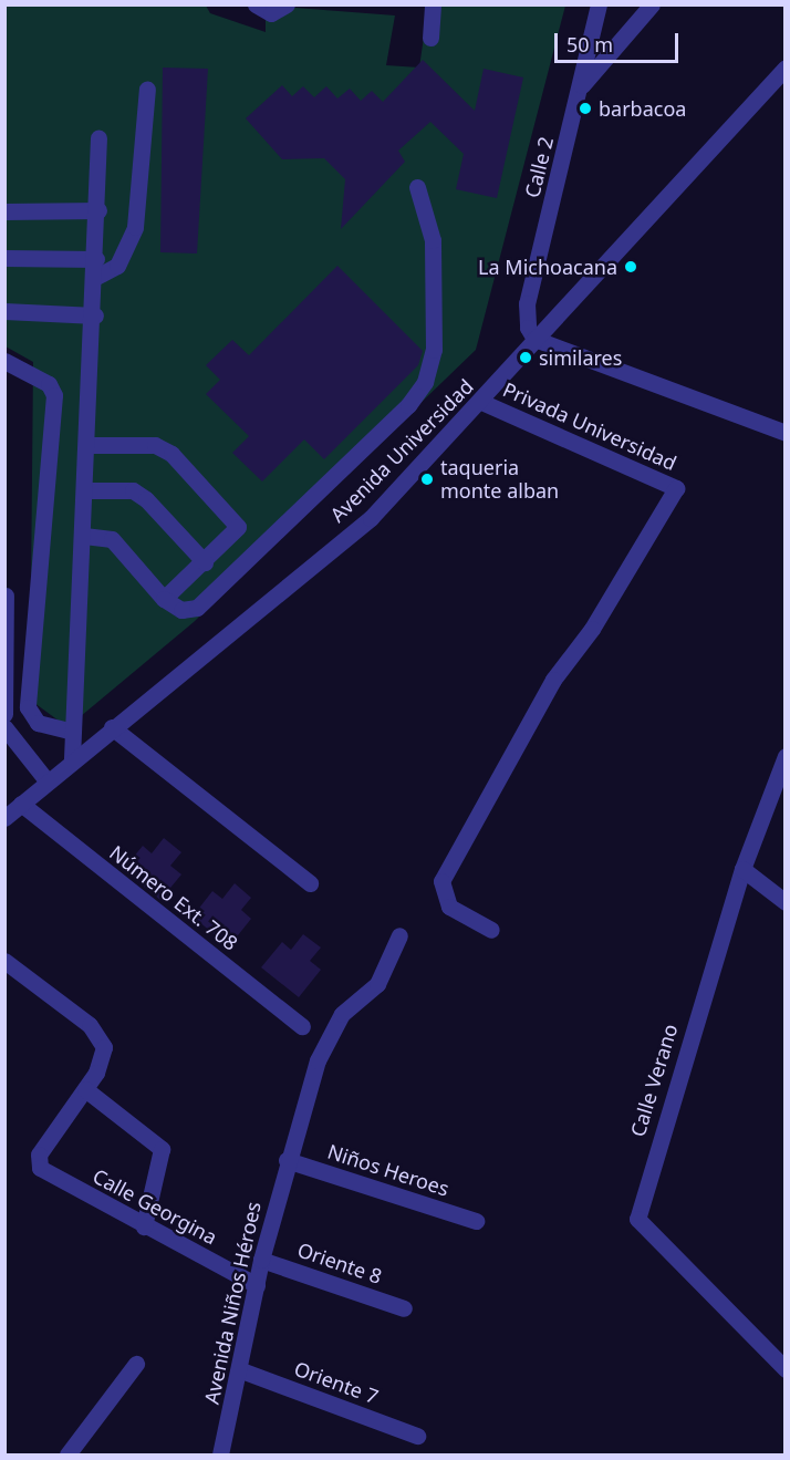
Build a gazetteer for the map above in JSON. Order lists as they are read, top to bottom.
{
  "streets": {
    "street": [
      "Calle 2",
      "Privada Universidad",
      "Avenida Universidad",
      "Número Ext. 708",
      "Calle Verano",
      "Niños Heroes",
      "Calle Georgina",
      "Oriente 8",
      "Avenida Niños Héroes",
      "Oriente 7"
    ]
  },
  "crossings": [
    ["Calle 2", "Avenida Universidad"],
    ["Privada Universidad", "Avenida Universidad"],
    ["Avenida Universidad", "Número Ext. 708"],
    ["Niños Heroes", "Avenida Niños Héroes"],
    ["Calle Georgina", "Avenida Niños Héroes"],
    ["Oriente 8", "Avenida Niños Héroes"],
    ["Avenida Niños Héroes", "Oriente 7"]
  ],
  "places": [
    "barbacoa",
    "La Michoacana",
    "similares",
    "taqueria monte alban"
  ],
  "scale_bar": "50 m"
}
